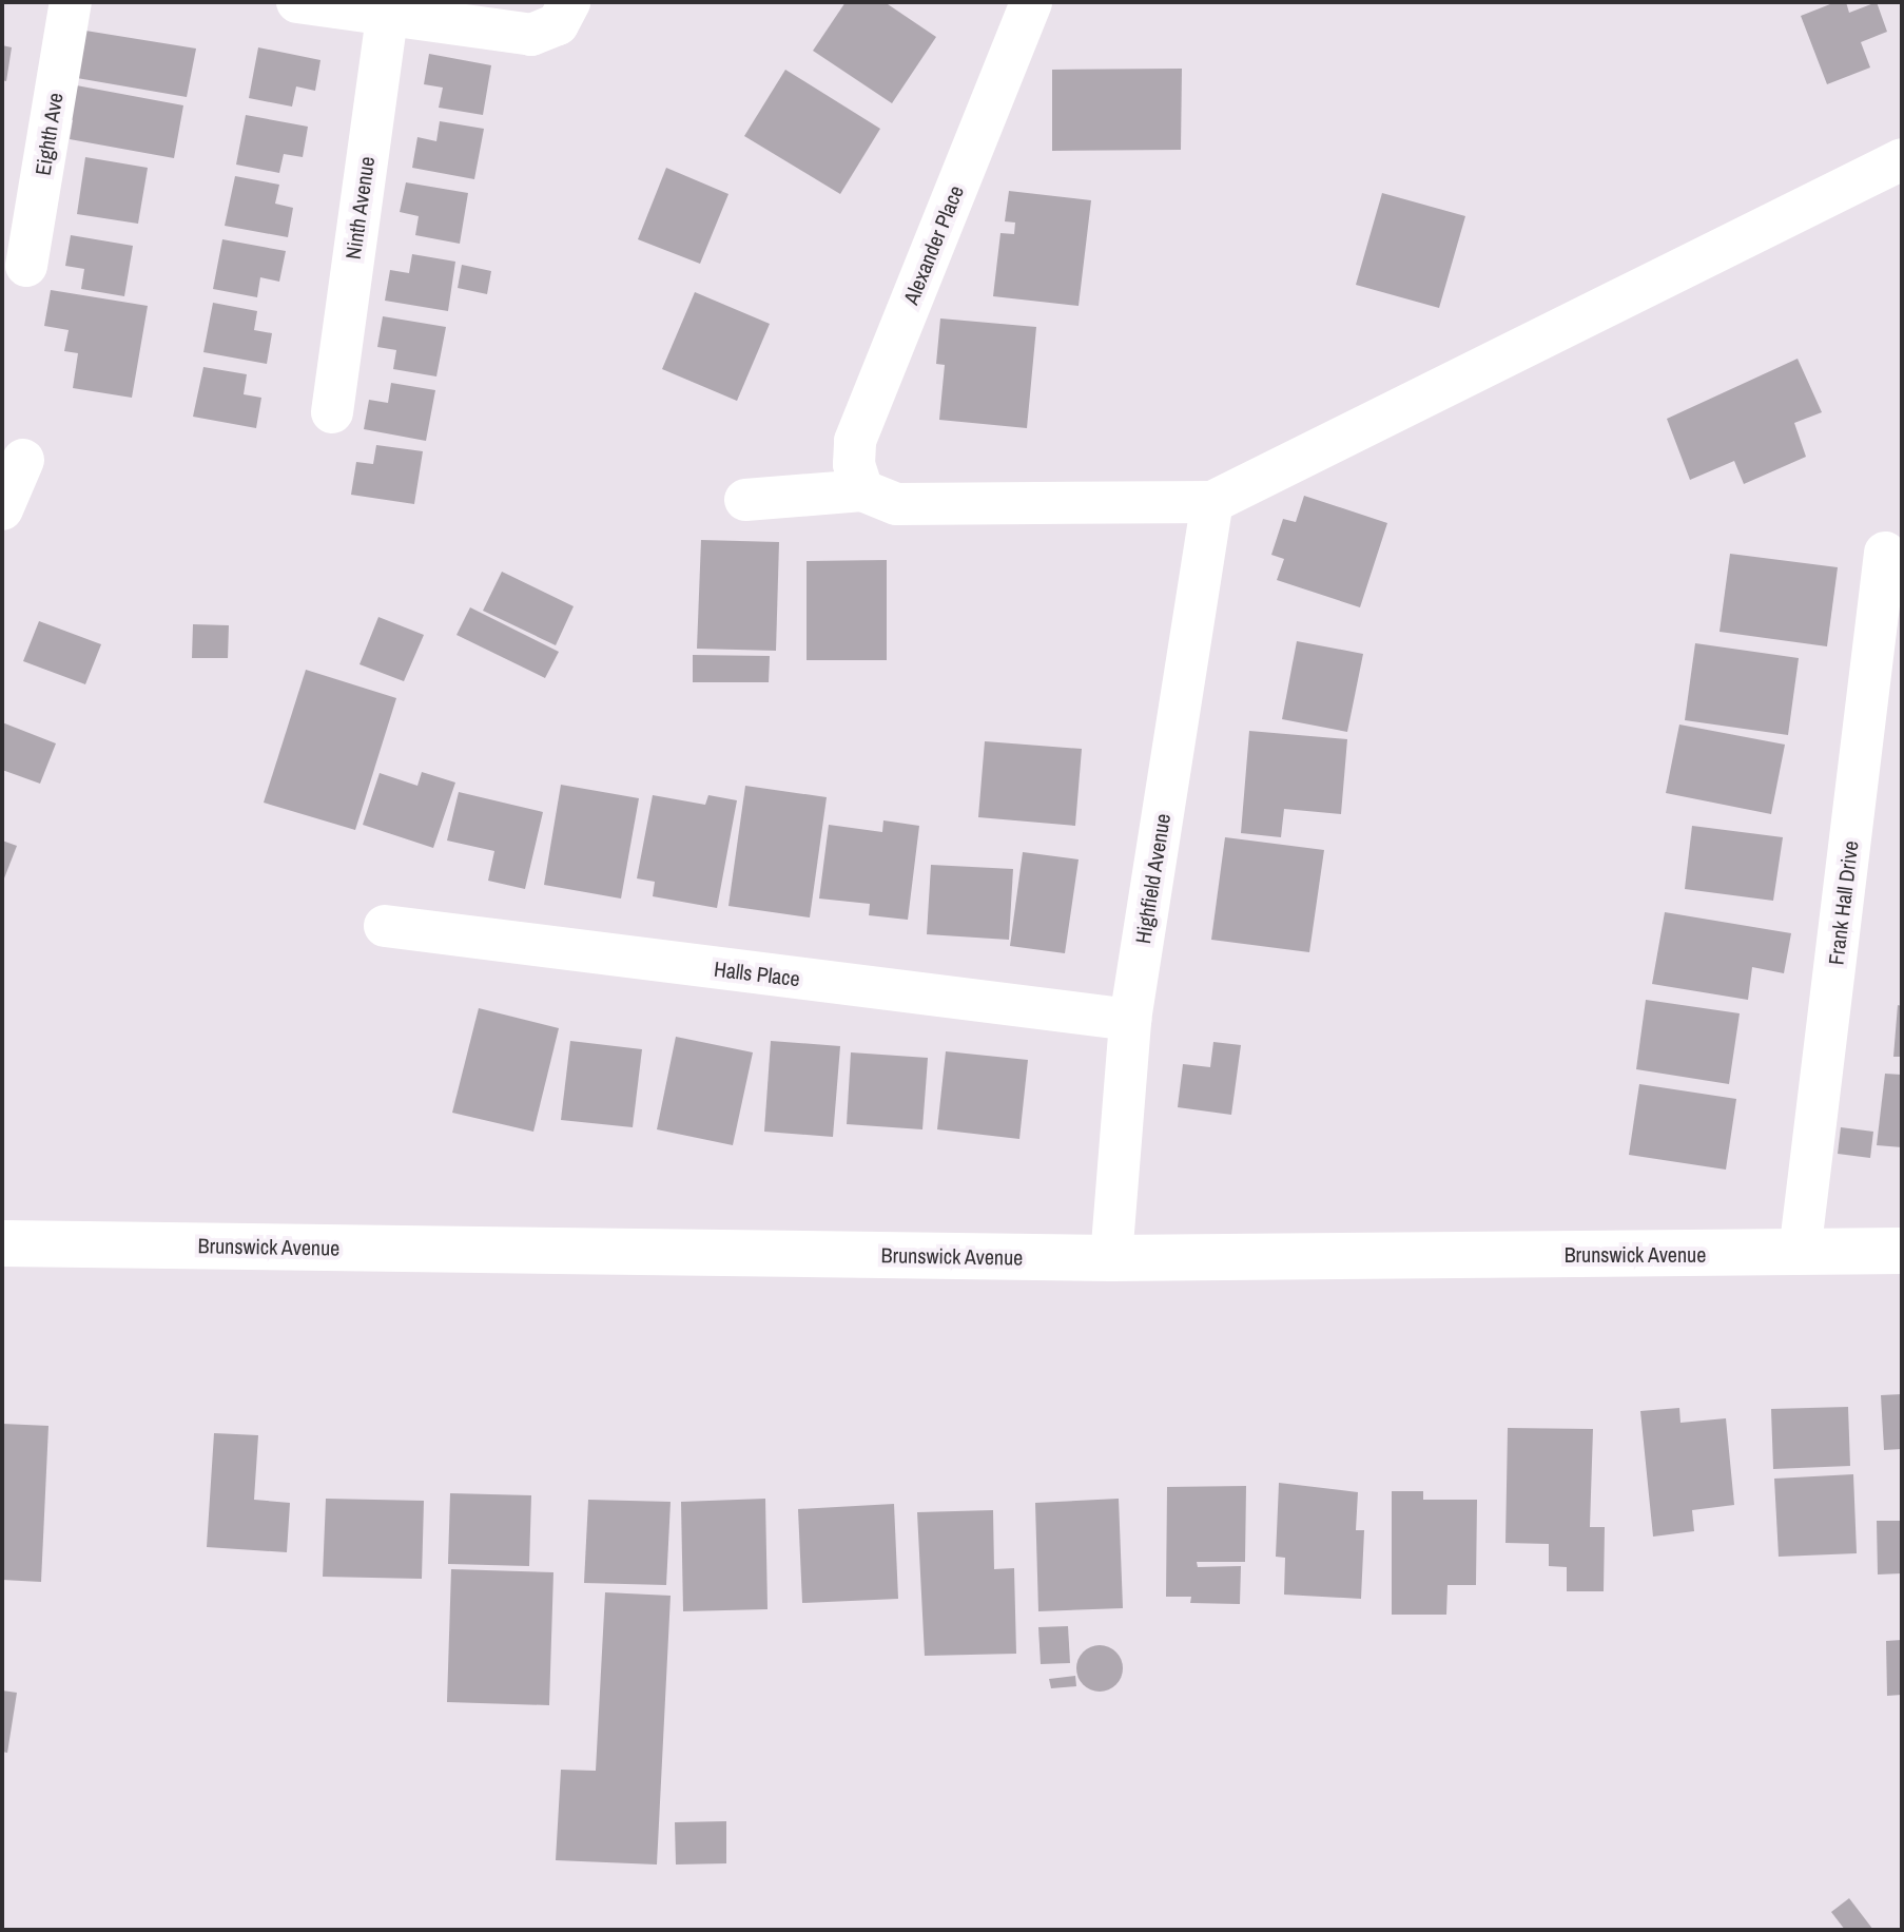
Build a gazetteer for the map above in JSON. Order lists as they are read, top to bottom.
{
  "streets": {
    "main road": ["Brunswick Avenue"],
    "street": [
      "Eighth Ave",
      "Ninth Avenue",
      "Alexander Place",
      "Highfield Avenue",
      "Frank Hall Drive",
      "Halls Place"
    ]
  },
  "crossings": [
    ["Highfield Avenue", "Halls Place"],
    ["Highfield Avenue", "Brunswick Avenue"],
    ["Frank Hall Drive", "Brunswick Avenue"]
  ]
}
